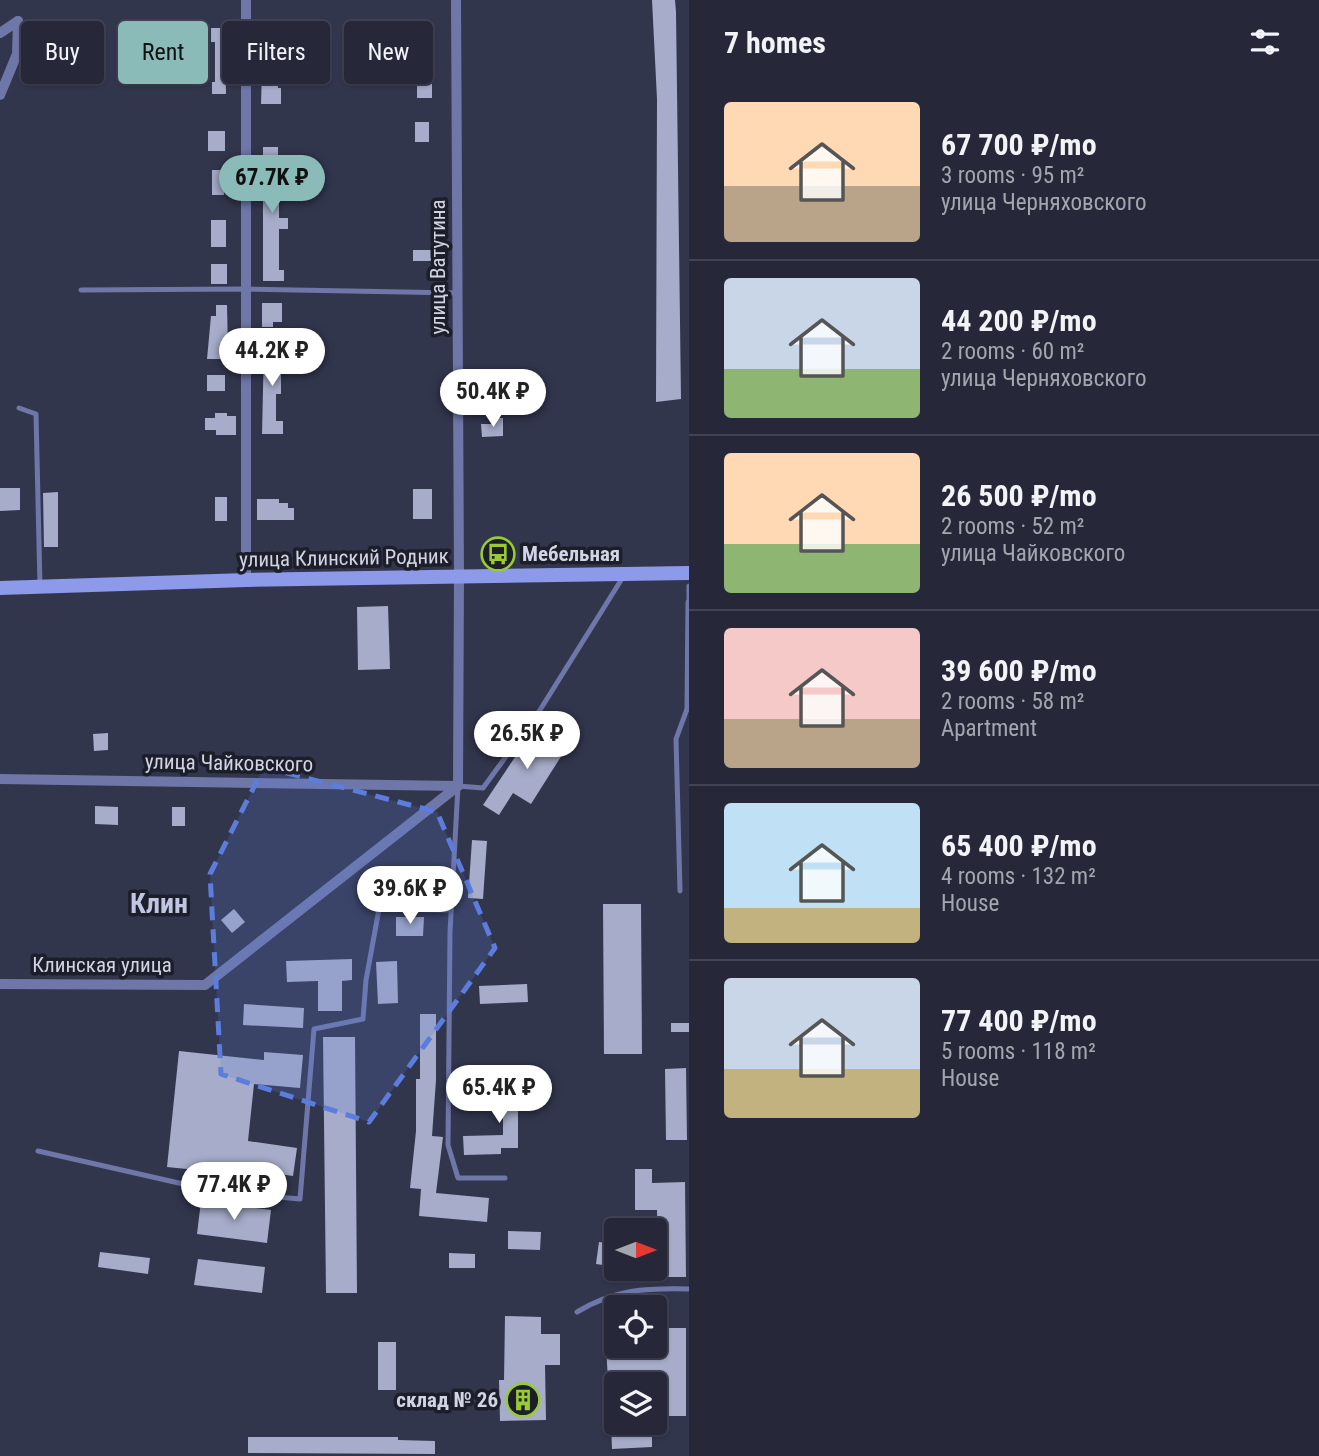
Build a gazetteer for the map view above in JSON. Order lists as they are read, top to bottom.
{
  "streets": {
    "main road": ["улица Клинский Родник"],
    "street": ["улица Ватутина", "улица Чайковского", "Клинская улица"]
  },
  "crossings": [
    ["улица Ватутина", "улица Клинский Родник"],
    ["улица Ватутина", "улица Чайковского"],
    ["улица Ватутина", "Клинская улица"],
    ["улица Чайковского", "Клинская улица"]
  ],
  "districts": ["Клин"],
  "places": {
    "bus stop": ["Мебельная"],
    "building": ["склад № 26"]
  },
  "north": "right",
  "page": {
    "heading": "7 homes",
    "chip": [
      "Buy",
      "Rent",
      "Filters",
      "New"
    ],
    "list": [
      {
        "name": "67 700 ₽/mo",
        "note": "3 rooms · 95 m² · улица Черняховского"
      },
      {
        "name": "44 200 ₽/mo",
        "note": "2 rooms · 60 m² · улица Черняховского"
      },
      {
        "name": "26 500 ₽/mo",
        "note": "2 rooms · 52 m² · улица Чайковского"
      },
      {
        "name": "39 600 ₽/mo",
        "note": "2 rooms · 58 m² · Apartment"
      },
      {
        "name": "65 400 ₽/mo",
        "note": "4 rooms · 132 m² · House"
      },
      {
        "name": "77 400 ₽/mo",
        "note": "5 rooms · 118 m² · House"
      }
    ],
    "price": [
      "67.7K ₽",
      "44.2K ₽",
      "50.4K ₽",
      "26.5K ₽",
      "39.6K ₽",
      "65.4K ₽",
      "77.4K ₽"
    ]
  }
}
